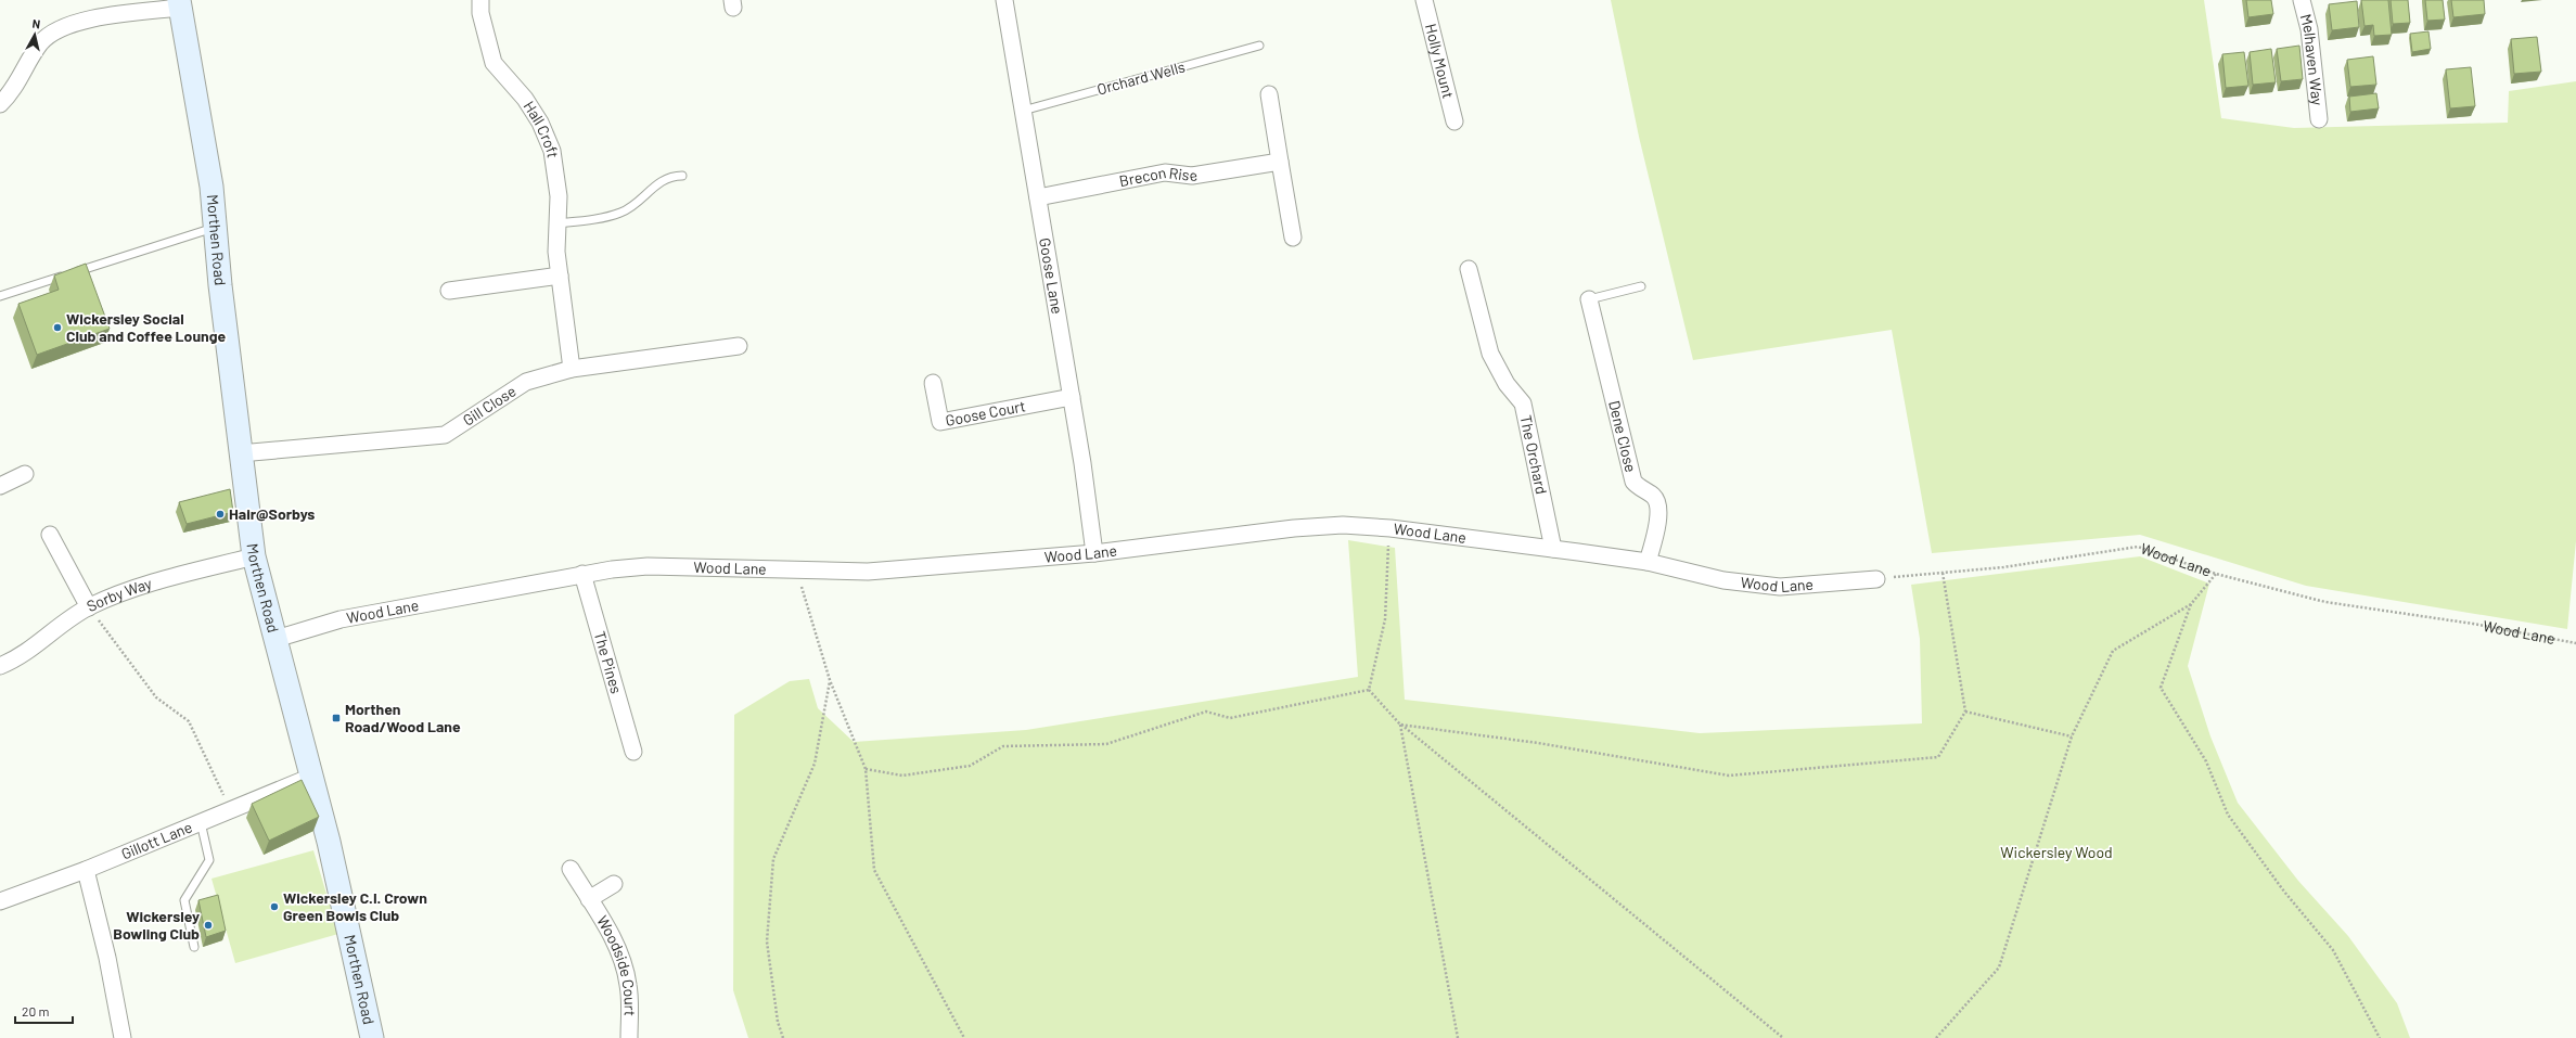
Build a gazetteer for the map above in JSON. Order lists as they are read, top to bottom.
{
  "streets": {
    "main road": ["Morthen Road"],
    "street": [
      "Melhaven Way",
      "Holly Mount",
      "Hall Croft",
      "Brecon Rise",
      "Goose Lane",
      "Gill Close",
      "Goose Court",
      "Dene Close",
      "The Orchard",
      "Wood Lane",
      "Sorby Way",
      "The Pines",
      "Gillott Lane",
      "Woodside Court"
    ],
    "lane": ["Orchard Wells"]
  },
  "crossings": [
    ["Orchard Wells", "Goose Lane"],
    ["Hall Croft", "Gill Close"],
    ["Brecon Rise", "Goose Lane"],
    ["Morthen Road", "Gill Close"],
    ["Morthen Road", "Wood Lane"],
    ["Morthen Road", "Sorby Way"],
    ["Morthen Road", "Gillott Lane"],
    ["Goose Lane", "Goose Court"],
    ["Goose Lane", "Wood Lane"],
    ["Dene Close", "Wood Lane"],
    ["The Orchard", "Wood Lane"],
    ["Wood Lane", "The Pines"]
  ],
  "parks": ["Wickersley Wood"],
  "places": {
    "other": [
      "Wickersley Social Club and Coffee Lounge",
      "Hair@Sorbys",
      "Wickersley C.I. Crown Green Bowls Club",
      "Wickersley Bowling Club"
    ],
    "transit": ["Morthen Road/Wood Lane"]
  },
  "scale_bar": "20 m",
  "north": "top"
}
